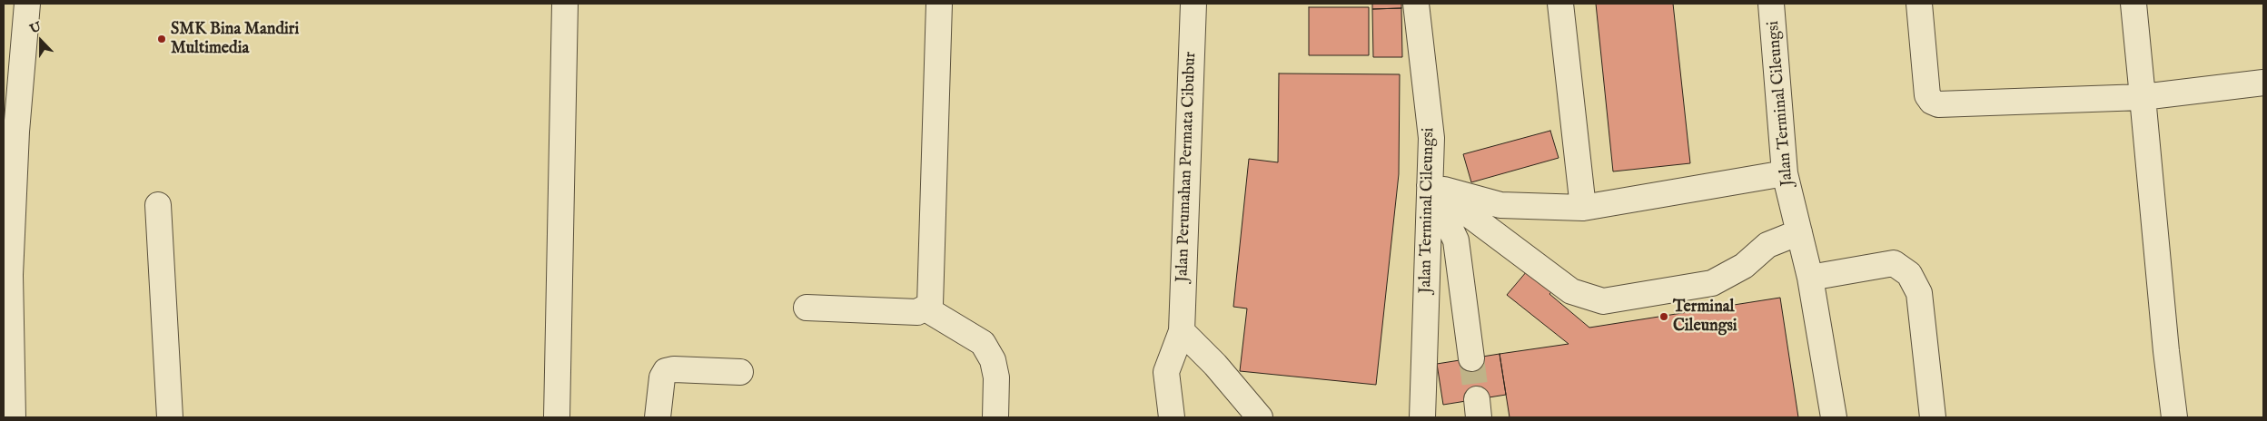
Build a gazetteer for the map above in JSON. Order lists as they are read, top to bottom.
{
  "streets": {
    "street": ["Jalan Terminal Cileungsi", "Jalan Perumahan Permata Cibubur"]
  },
  "places": ["SMK Bina Mandiri Multimedia", "Terminal Cileungsi"],
  "north": "top"
}
